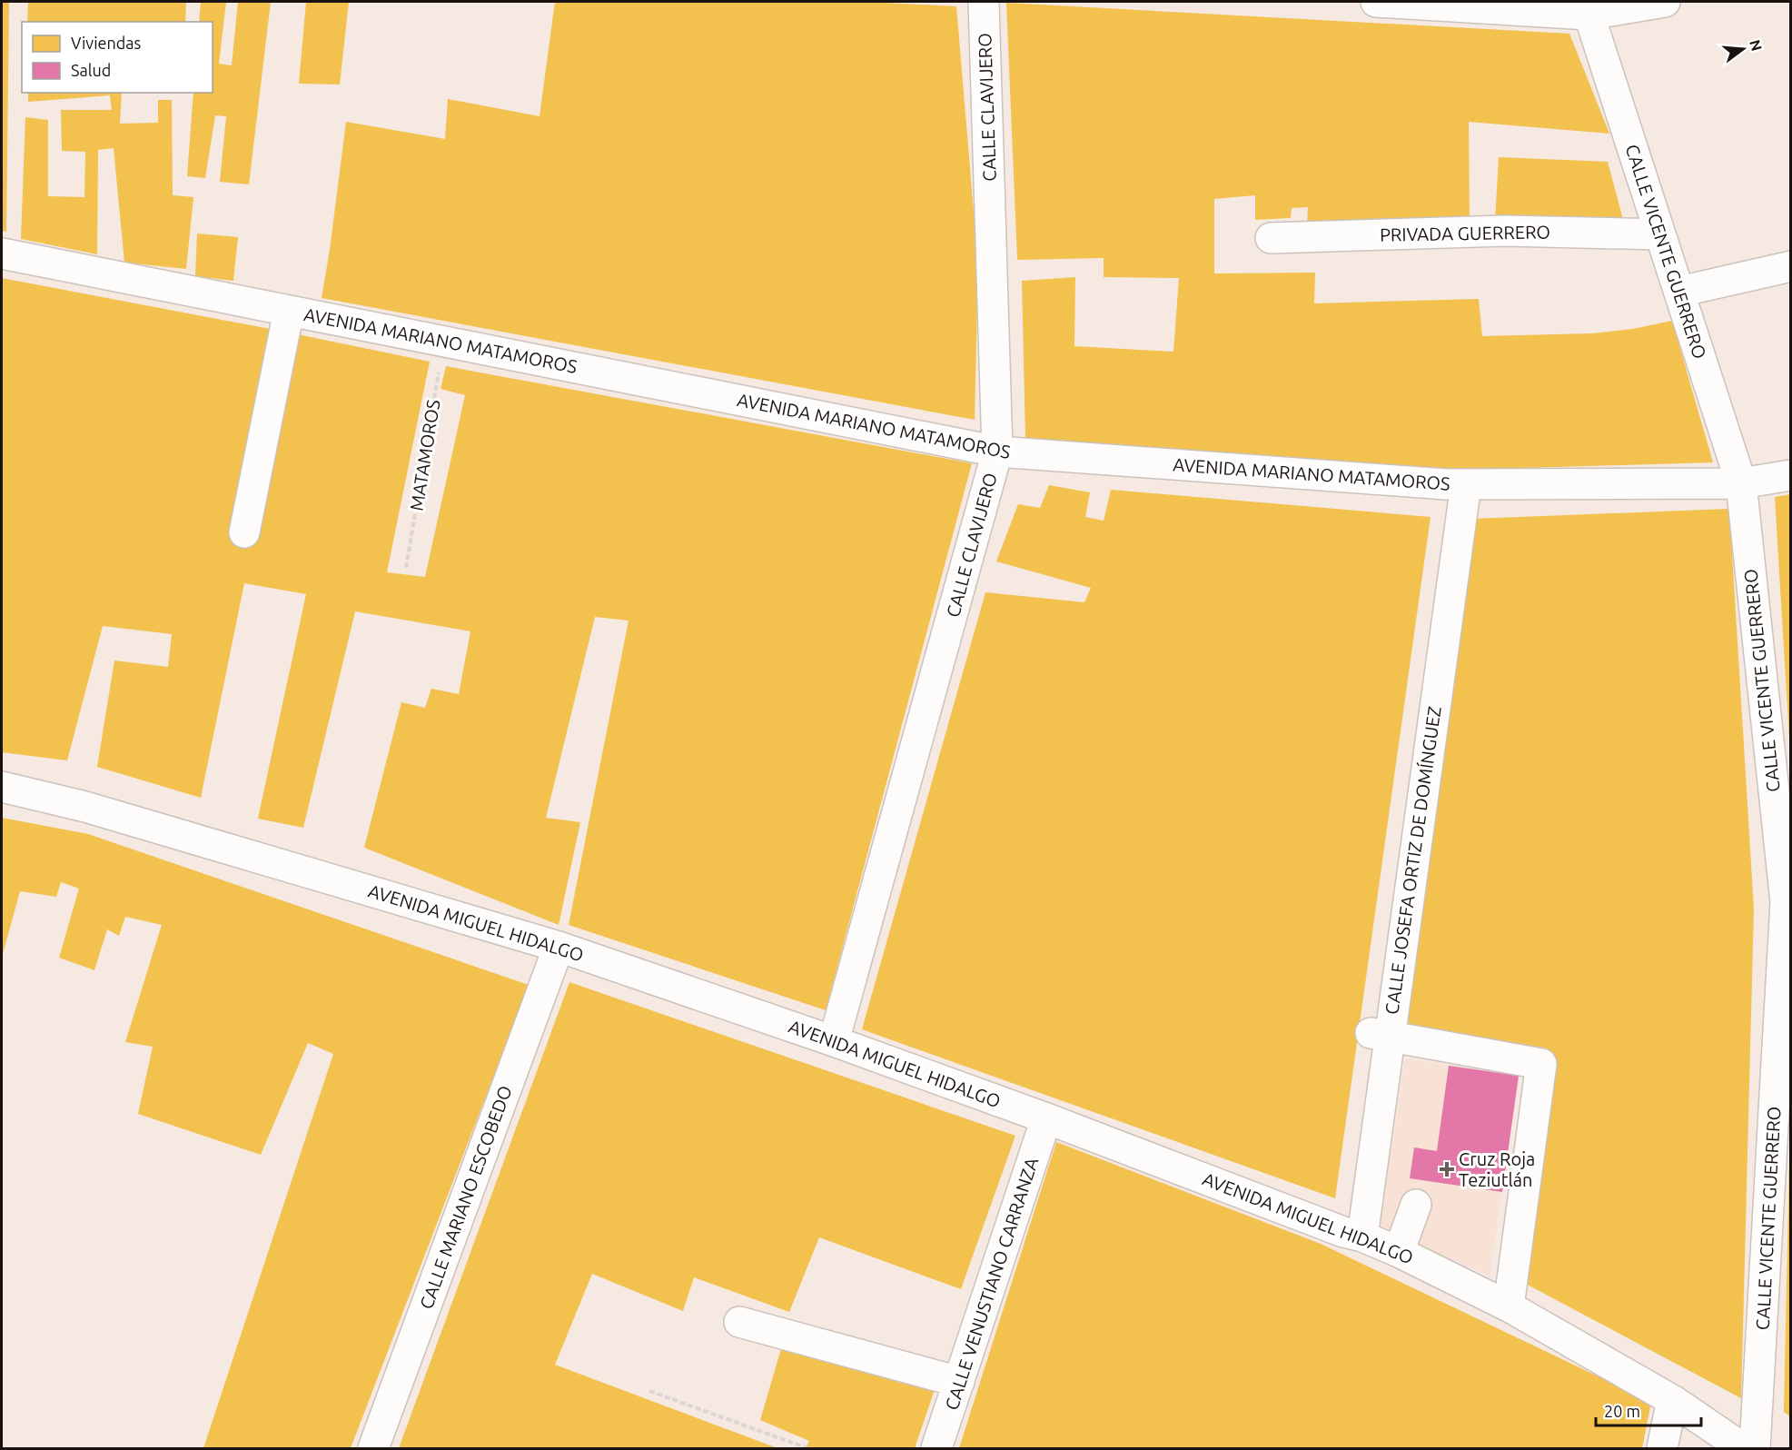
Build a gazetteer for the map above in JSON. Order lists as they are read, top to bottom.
{
  "streets": {
    "street": [
      "CALLE CLAVIJERO",
      "PRIVADA GUERRERO",
      "CALLE VICENTE GUERRERO",
      "AVENIDA MARIANO MATAMOROS",
      "CALLE JOSEFA ORTIZ DE DOMÍNGUEZ",
      "AVENIDA MIGUEL HIDALGO",
      "CALLE MARIANO ESCOBEDO",
      "CALLE VENUSTIANO CARRANZA"
    ],
    "path": ["MATAMOROS"]
  },
  "crossings": [
    ["CALLE CLAVIJERO", "AVENIDA MARIANO MATAMOROS"],
    ["CALLE CLAVIJERO", "AVENIDA MIGUEL HIDALGO"],
    ["PRIVADA GUERRERO", "CALLE VICENTE GUERRERO"],
    ["CALLE VICENTE GUERRERO", "AVENIDA MARIANO MATAMOROS"],
    ["AVENIDA MARIANO MATAMOROS", "MATAMOROS"],
    ["AVENIDA MARIANO MATAMOROS", "CALLE JOSEFA ORTIZ DE DOMÍNGUEZ"],
    ["CALLE JOSEFA ORTIZ DE DOMÍNGUEZ", "AVENIDA MIGUEL HIDALGO"],
    ["AVENIDA MIGUEL HIDALGO", "CALLE MARIANO ESCOBEDO"],
    ["AVENIDA MIGUEL HIDALGO", "CALLE VENUSTIANO CARRANZA"]
  ],
  "places": {
    "health": ["Cruz Roja Teziutlán"]
  },
  "legend": ["Viviendas", "Salud"],
  "scale_bar": "20 m",
  "north": "right"
}
